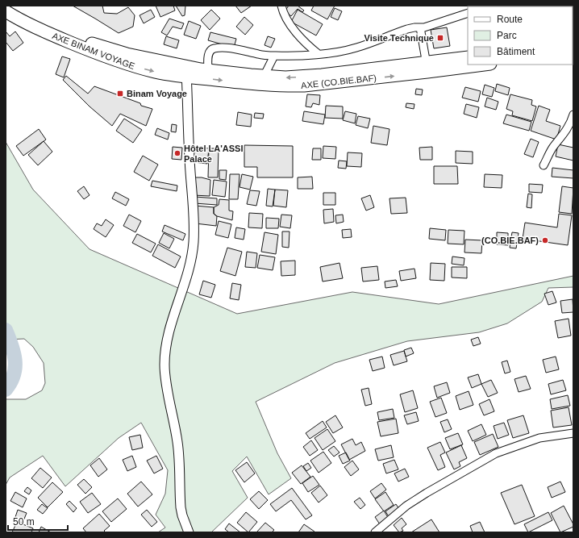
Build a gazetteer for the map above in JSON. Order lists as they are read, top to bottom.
{
  "streets": {
    "highway": ["AXE BINAM VOYAGE", "AXE (CO.BIE.BAF)"]
  },
  "crossings": [
    ["AXE BINAM VOYAGE", "AXE (CO.BIE.BAF)"]
  ],
  "places": {
    "transit": ["Visite Technique", "Binam Voyage"],
    "other": ["Hôtel LA'ASSI Palace", "(CO.BIE.BAF)"]
  },
  "legend": ["Route", "Parc", "Bâtiment"],
  "scale_bar": "50 m"
}
